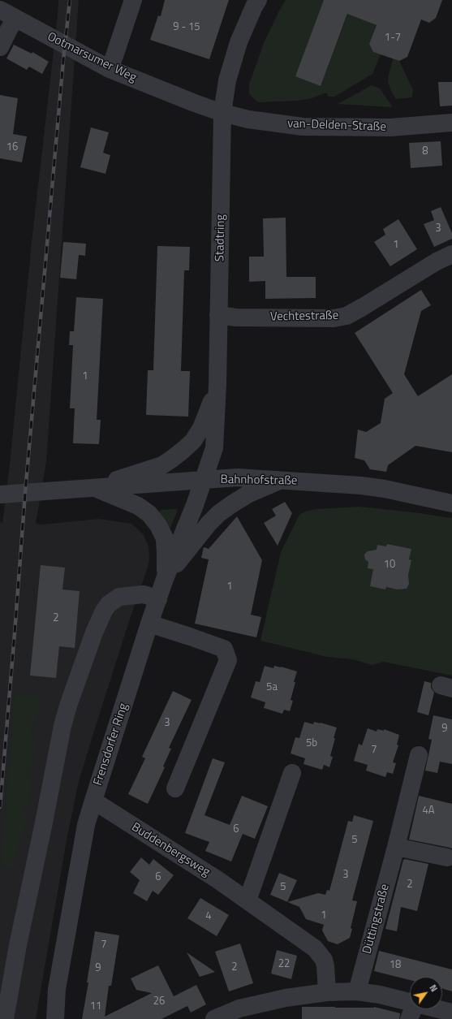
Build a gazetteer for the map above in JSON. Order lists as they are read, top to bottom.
{
  "streets": {
    "street": [
      "Ootmarsumer Weg",
      "van-Delden-Straße",
      "Stadtring",
      "Vechtestraße",
      "Bahnhofstraße",
      "Frensdorfer Ring",
      "Buddenbergsweg",
      "Düttingstraße"
    ]
  },
  "crossings": [
    ["Ootmarsumer Weg", "van-Delden-Straße"],
    ["Ootmarsumer Weg", "Stadtring"],
    ["van-Delden-Straße", "Stadtring"],
    ["Stadtring", "Vechtestraße"],
    ["Stadtring", "Bahnhofstraße"],
    ["Stadtring", "Frensdorfer Ring"],
    ["Bahnhofstraße", "Frensdorfer Ring"],
    ["Frensdorfer Ring", "Buddenbergsweg"]
  ],
  "house_numbers": [
    "9 - 15",
    "1-7",
    "16",
    "8",
    "3",
    "1",
    "1",
    "10",
    "1",
    "2",
    "5a",
    "3",
    "9",
    "5b",
    "7",
    "4A",
    "6",
    "5",
    "3",
    "6",
    "2",
    "5",
    "1",
    "4",
    "7",
    "22",
    "18",
    "2",
    "9",
    "26",
    "11"
  ],
  "north": "top right"
}
